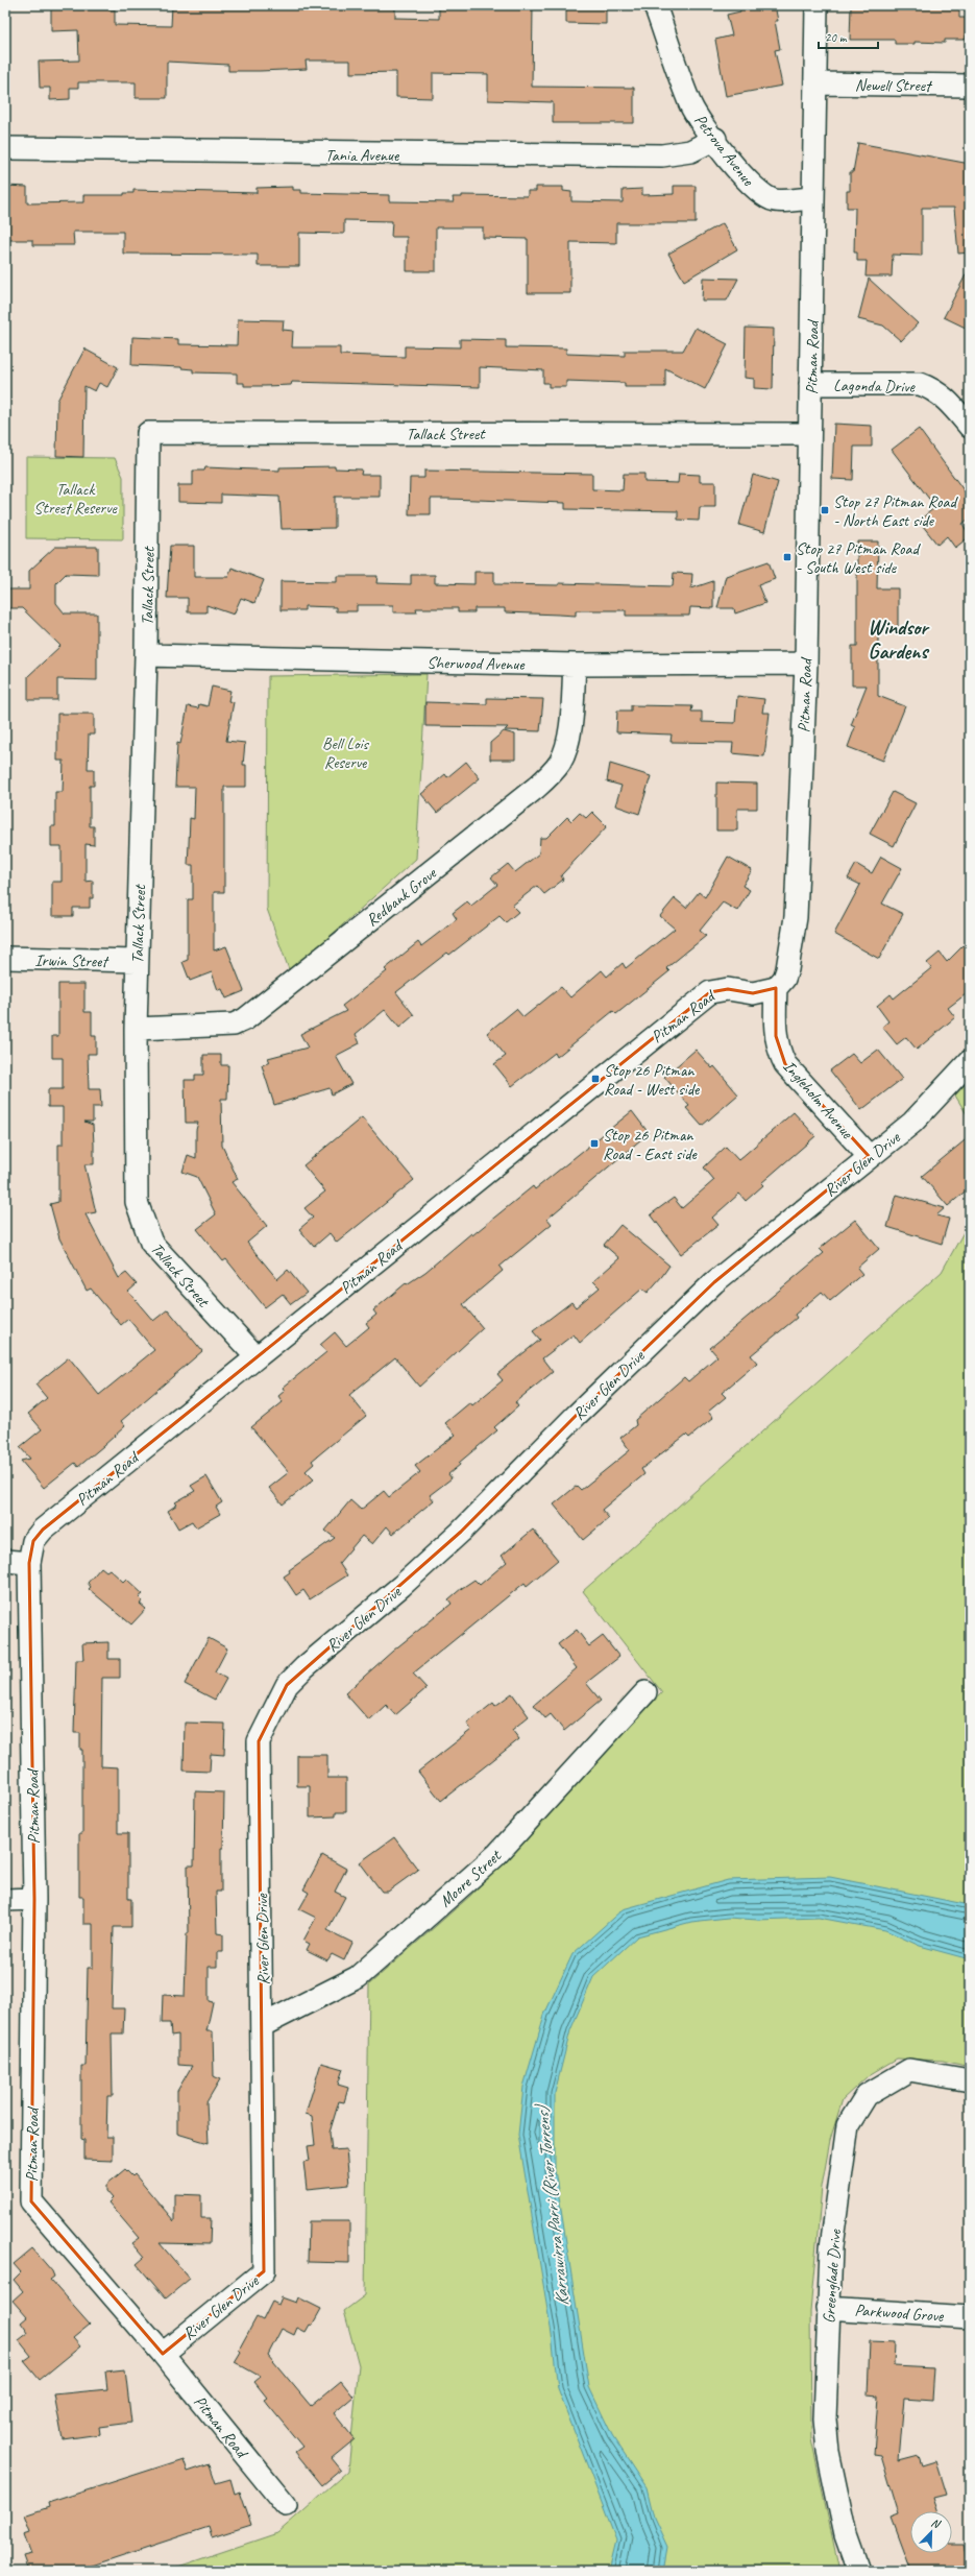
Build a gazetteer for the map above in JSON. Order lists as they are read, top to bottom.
{
  "streets": {
    "street": [
      "Newell Street",
      "Petrova Avenue",
      "Tania Avenue",
      "Pitman Road",
      "Lagonda Drive",
      "Tallack Street",
      "Sherwood Avenue",
      "Redbank Grove",
      "Irwin Street",
      "Ingleholm Avenue",
      "River Glen Drive",
      "Moore Street",
      "Greenglade Drive",
      "Parkwood Grove"
    ]
  },
  "crossings": [
    ["Newell Street", "Pitman Road"],
    ["Petrova Avenue", "Tania Avenue"],
    ["Petrova Avenue", "Pitman Road"],
    ["Pitman Road", "Lagonda Drive"],
    ["Pitman Road", "Tallack Street"],
    ["Pitman Road", "Sherwood Avenue"],
    ["Pitman Road", "Ingleholm Avenue"],
    ["Pitman Road", "River Glen Drive"],
    ["Tallack Street", "Sherwood Avenue"],
    ["Tallack Street", "Redbank Grove"],
    ["Tallack Street", "Irwin Street"],
    ["Sherwood Avenue", "Redbank Grove"],
    ["Ingleholm Avenue", "River Glen Drive"],
    ["River Glen Drive", "Moore Street"],
    ["Greenglade Drive", "Parkwood Grove"]
  ],
  "districts": ["Windsor Gardens"],
  "water": ["Karrawirra Parri (River Torrens)"],
  "parks": ["Tallack Street Reserve", "Bell Lois Reserve"],
  "places": {
    "transit": [
      "Stop 27 Pitman Road - North East side",
      "Stop 27 Pitman Road - South West side",
      "Stop 26 Pitman Road - West side",
      "Stop 26 Pitman Road - East side"
    ]
  },
  "scale_bar": "20 m",
  "north": "top right"
}
